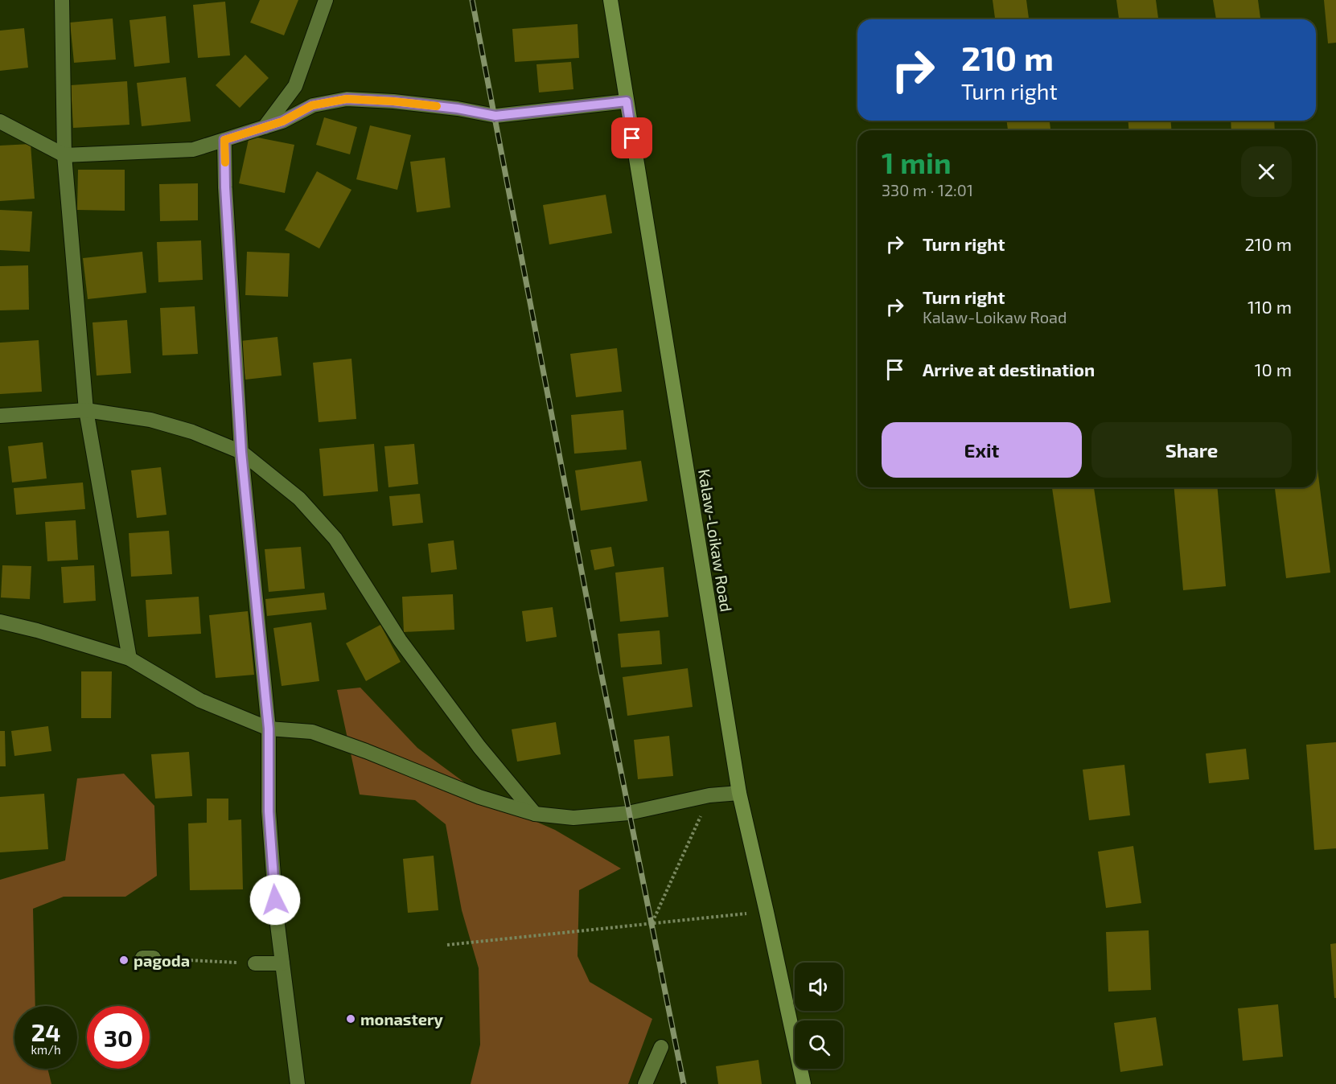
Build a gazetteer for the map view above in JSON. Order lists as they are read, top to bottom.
{
  "streets": {
    "main road": ["Kalaw-Loikaw Road"]
  },
  "places": ["pagoda", "monastery"],
  "page": {
    "turn": ["210 m", "Turn right"],
    "heading": ["1 min", "330 m · 12:01"],
    "list": [
      {
        "name": "Turn right",
        "value": "210 m"
      },
      {
        "name": "Turn right",
        "note": "Kalaw-Loikaw Road",
        "value": "110 m"
      },
      {
        "name": "Arrive at destination",
        "value": "10 m"
      }
    ],
    "buttons": ["Exit", "Share"],
    "speed": "24 km/h",
    "limit": "30"
  }
}
